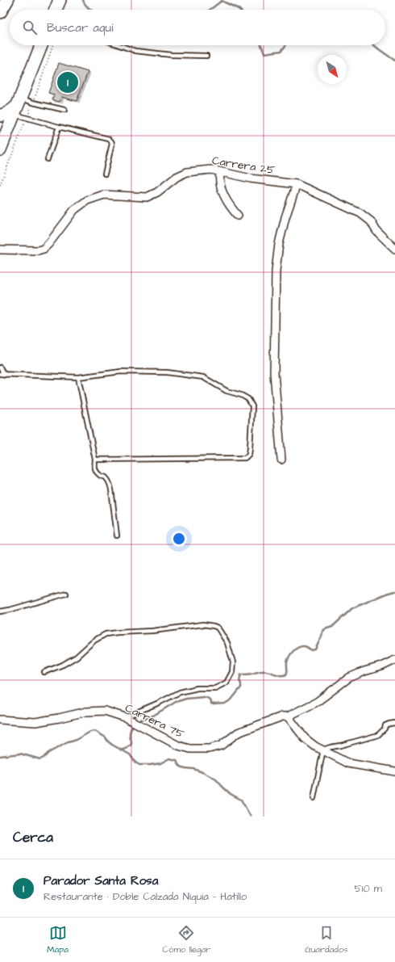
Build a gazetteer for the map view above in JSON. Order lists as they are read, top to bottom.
{
  "streets": {
    "street": ["Carrera 25", "Carrera 75"]
  },
  "north": "bottom right",
  "page": {
    "search": "Buscar aquí",
    "pins": "1",
    "heading": "Cerca",
    "list": [
      {
        "mark": "1",
        "name": "Parador Santa Rosa",
        "note": "Restaurante · Doble Calzada Niquia - Hatillo",
        "value": "510 m"
      }
    ],
    "nav": ["Mapa", "Cómo llegar", "Guardados"]
  }
}
